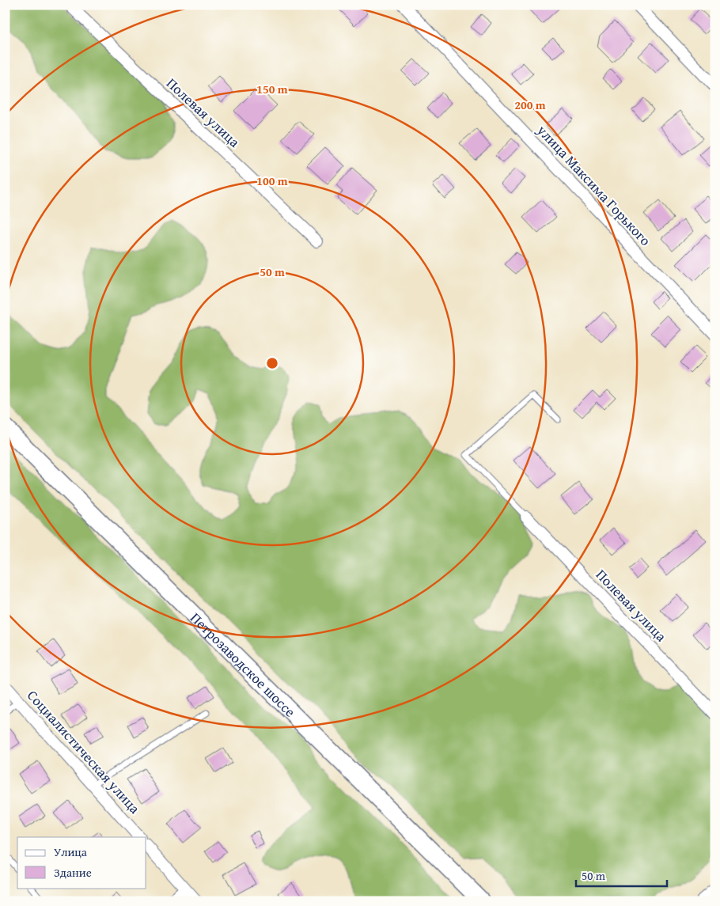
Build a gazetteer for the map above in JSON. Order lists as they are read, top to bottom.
{
  "streets": {
    "main road": ["Петрозаводское шоссе"],
    "street": ["Полевая улица", "улица Максима Горького", "Социалистическая улица"]
  },
  "legend": ["Улица", "Здание"],
  "scale_bar": "50 m",
  "rings": [
    "150 m",
    "200 m",
    "100 m",
    "50 m"
  ]
}
